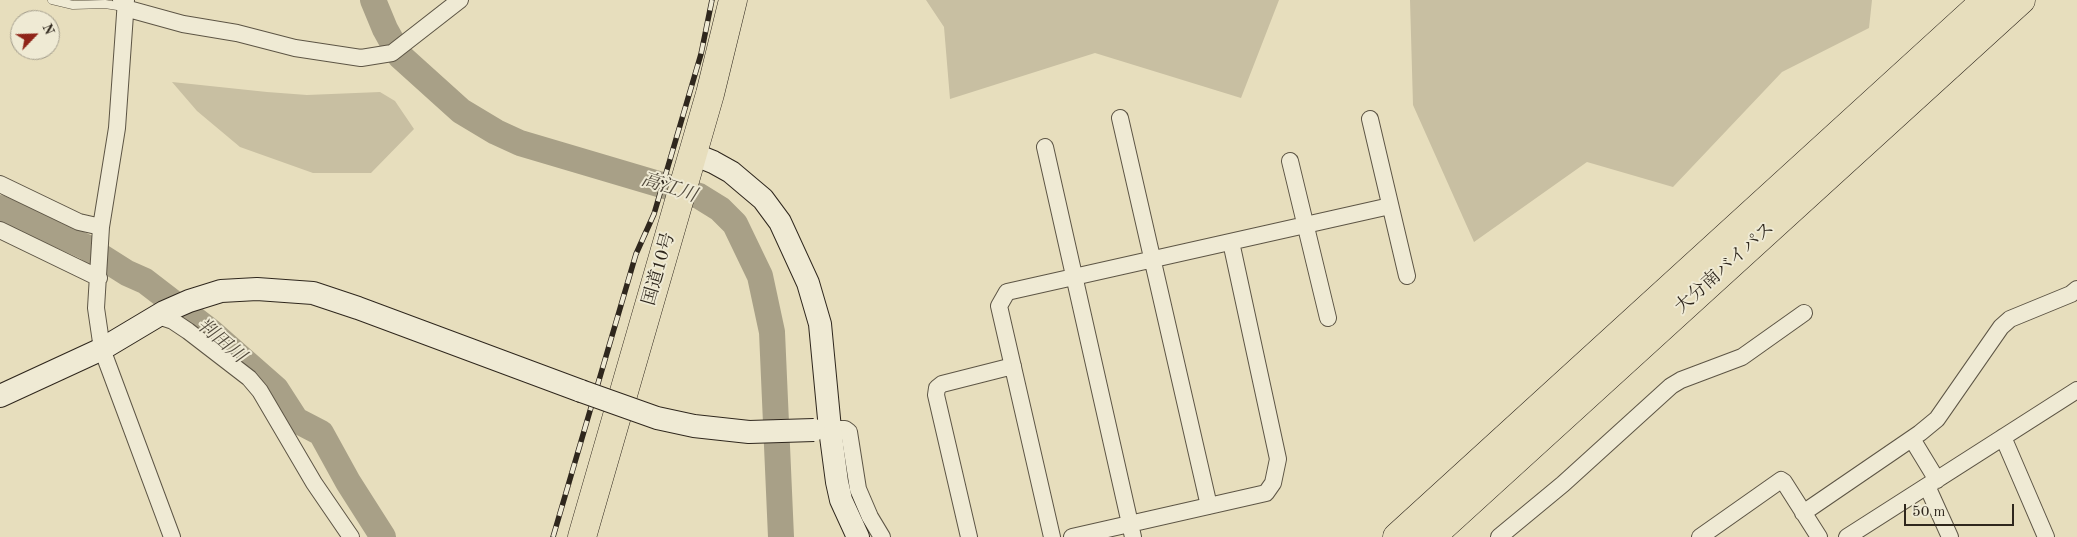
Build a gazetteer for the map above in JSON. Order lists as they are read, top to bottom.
{
  "streets": {
    "highway": ["大分南バイパス", "国道10号"]
  },
  "water": ["高江川", "判田川"],
  "scale_bar": "50 m",
  "north": "top right"
}
